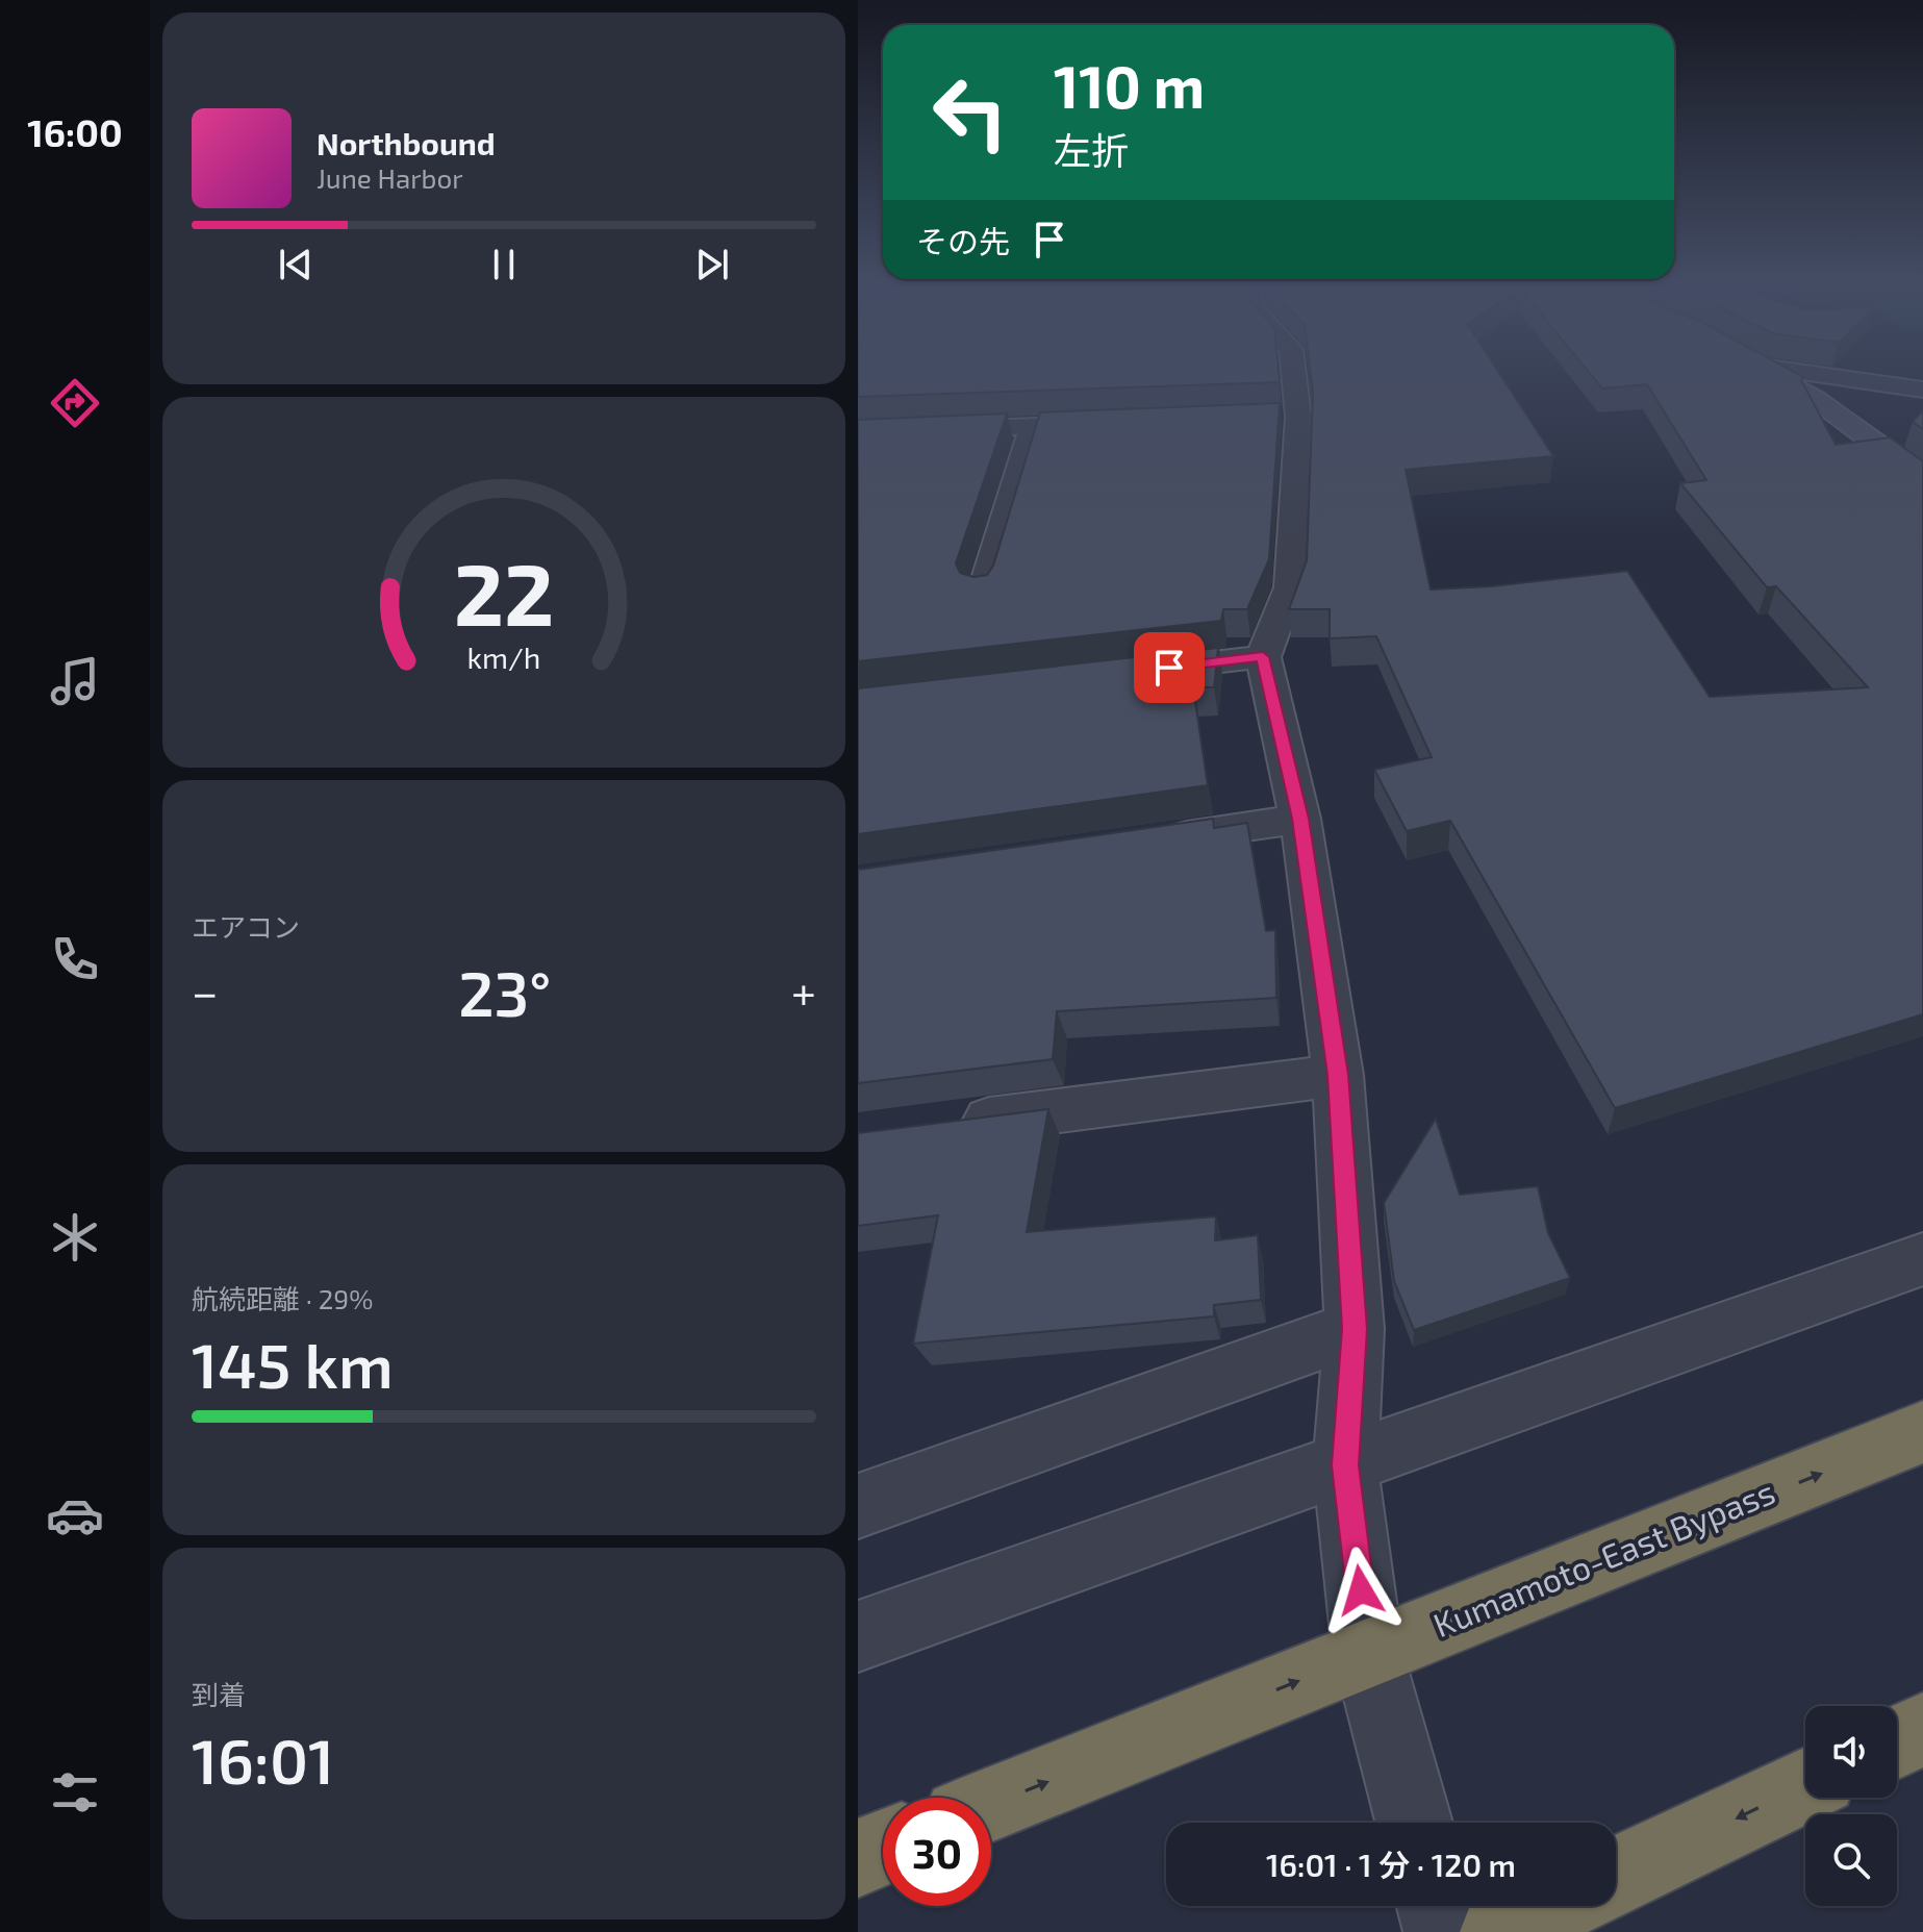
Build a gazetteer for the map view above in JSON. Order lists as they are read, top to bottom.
{
  "streets": {
    "highway": ["Kumamoto-East Bypass"]
  },
  "one_way": ["Kumamoto-East Bypass"],
  "page": {
    "tabs": "16:00",
    "turn": ["110 m", "左折"],
    "song": ["Northbound", "June Harbor"],
    "then": "その先",
    "tile": [
      "エアコン",
      ["航続距離 · 29%", "145 km"],
      ["到着", "16:01"]
    ],
    "heat": ["−", "23°", "+"],
    "limit": "30",
    "trip": "16:01 · 1 分 · 120 m",
    "gauge": ["22", "km/h"]
  }
}
